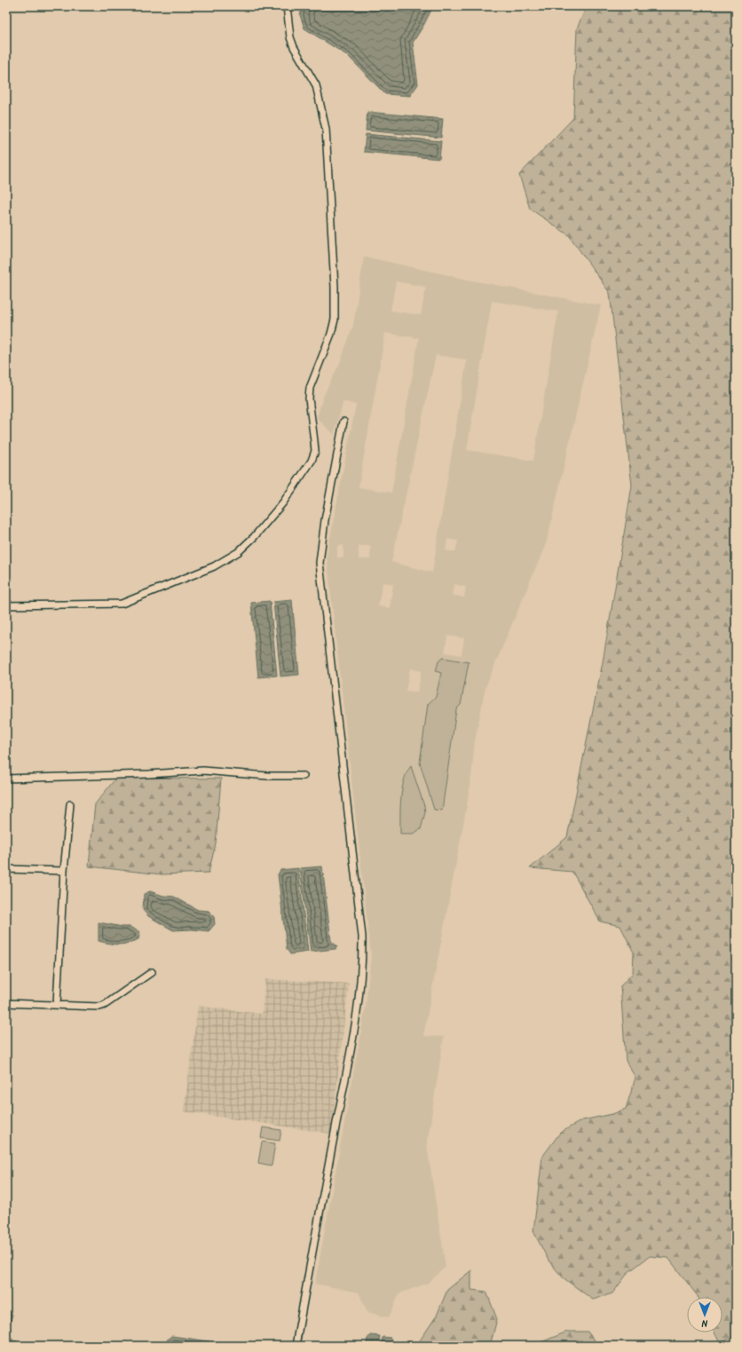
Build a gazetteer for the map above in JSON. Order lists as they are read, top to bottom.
{
  "north": "bottom"
}
